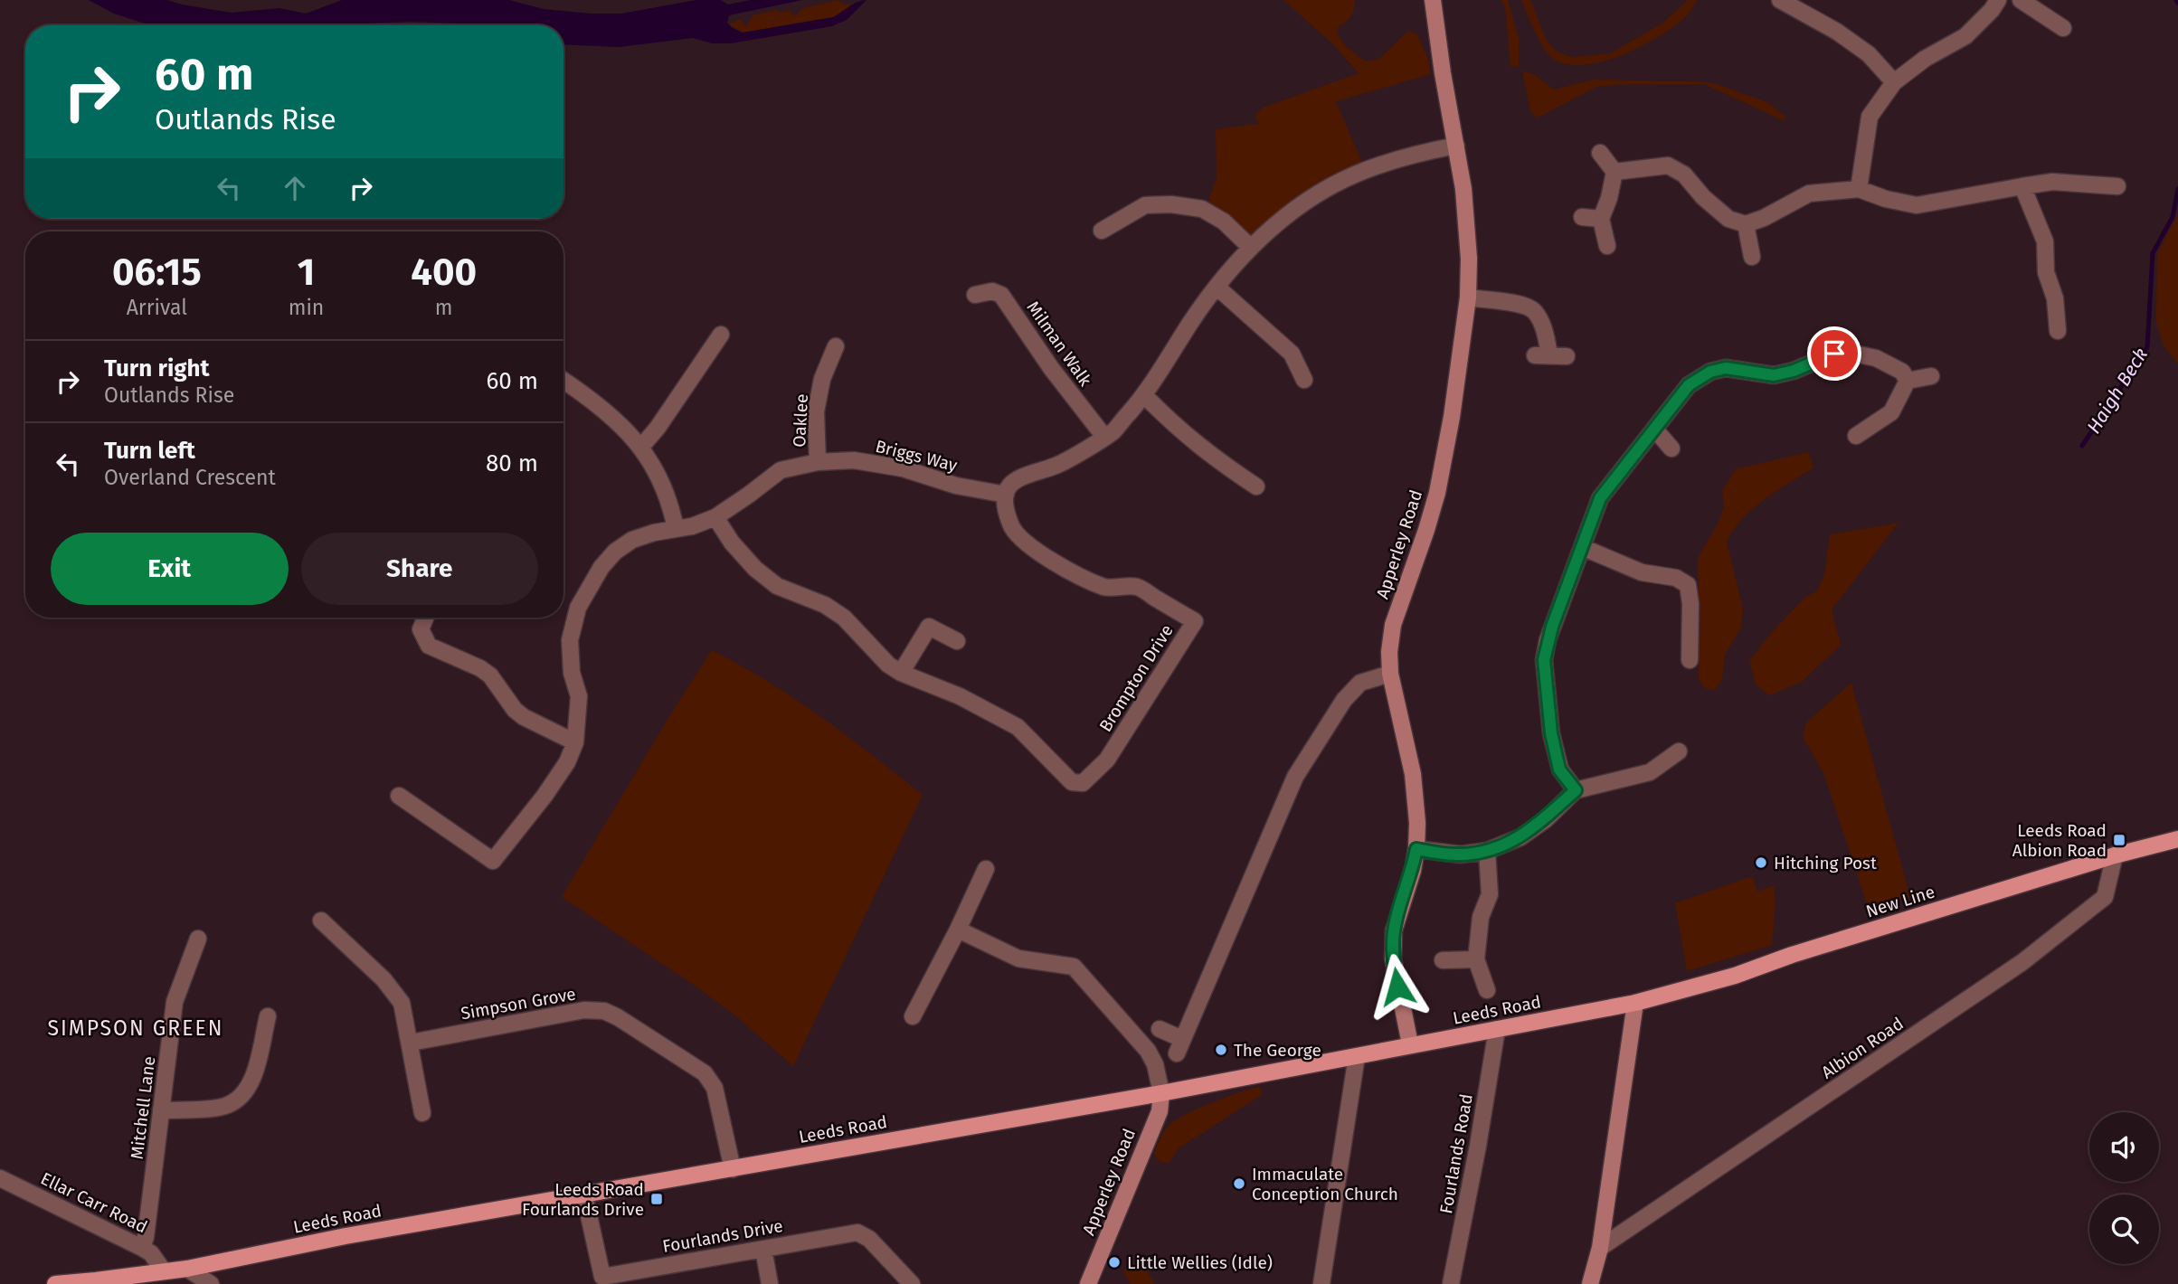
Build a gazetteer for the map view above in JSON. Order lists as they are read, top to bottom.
{
  "streets": {
    "main road": ["New Line", "Leeds Road"],
    "street": [
      "Milman Walk",
      "Oaklee",
      "Briggs Way",
      "Apperley Road",
      "Brompton Drive",
      "Simpson Grove",
      "Albion Road",
      "Mitchell Lane",
      "Fourlands Road",
      "Ellar Carr Road",
      "Fourlands Drive"
    ]
  },
  "crossings": [
    ["Oaklee", "Briggs Way"],
    ["Briggs Way", "Brompton Drive"],
    ["Apperley Road", "Leeds Road"],
    ["New Line", "Leeds Road"],
    ["New Line", "Albion Road"],
    ["Simpson Grove", "Leeds Road"],
    ["Leeds Road", "Fourlands Road"],
    ["Leeds Road", "Ellar Carr Road"],
    ["Leeds Road", "Fourlands Drive"],
    ["Mitchell Lane", "Ellar Carr Road"]
  ],
  "districts": ["SIMPSON GREEN"],
  "water": ["Haigh Beck"],
  "places": {
    "transit": ["Leeds Road Albion Road", "Leeds Road Fourlands Drive"],
    "other": [
      "Hitching Post",
      "The George",
      "Immaculate Conception Church",
      "Little Wellies (Idle)"
    ]
  },
  "page": {
    "turn": ["60 m", "Outlands Rise"],
    "eta": [
      "06:15",
      "Arrival",
      "1",
      "min",
      "400",
      "m"
    ],
    "list": [
      {
        "name": "Turn right",
        "note": "Outlands Rise",
        "value": "60 m"
      },
      {
        "name": "Turn left",
        "note": "Overland Crescent",
        "value": "80 m"
      }
    ],
    "buttons": ["Exit", "Share"]
  }
}
